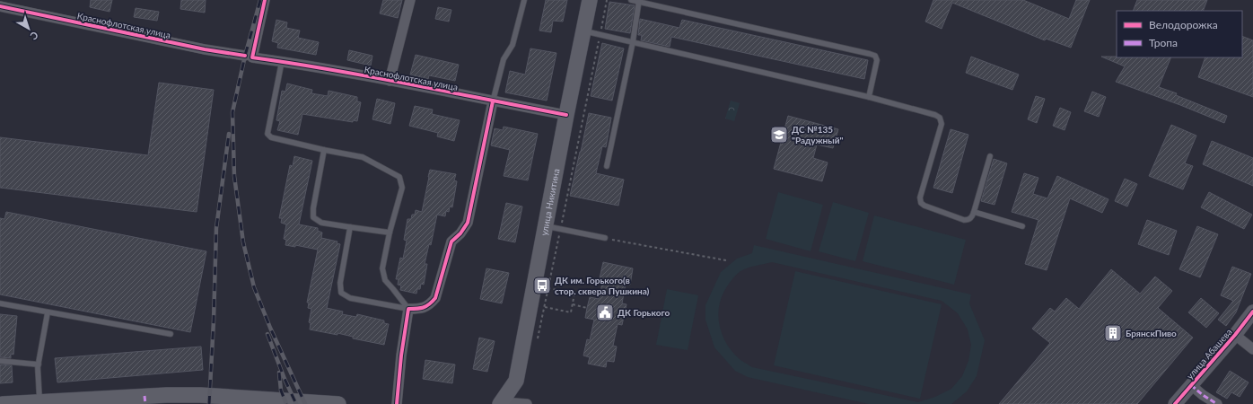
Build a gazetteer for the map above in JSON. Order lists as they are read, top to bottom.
{
  "streets": {
    "main road": ["улица Никитина"],
    "street": ["Краснофлотская улица", "улица Абашева"]
  },
  "crossings": [
    ["Краснофлотская улица", "улица Никитина"]
  ],
  "places": {
    "school or university": ["ДС №135 \"Радужный\""],
    "bus stop": ["ДК им. Горького(в стор. сквера Пушкина)"],
    "public building": ["ДК Горького"],
    "building": ["БрянскПиво"]
  },
  "legend": ["Велодорожка", "Тропа"],
  "north": "bottom right"
}
